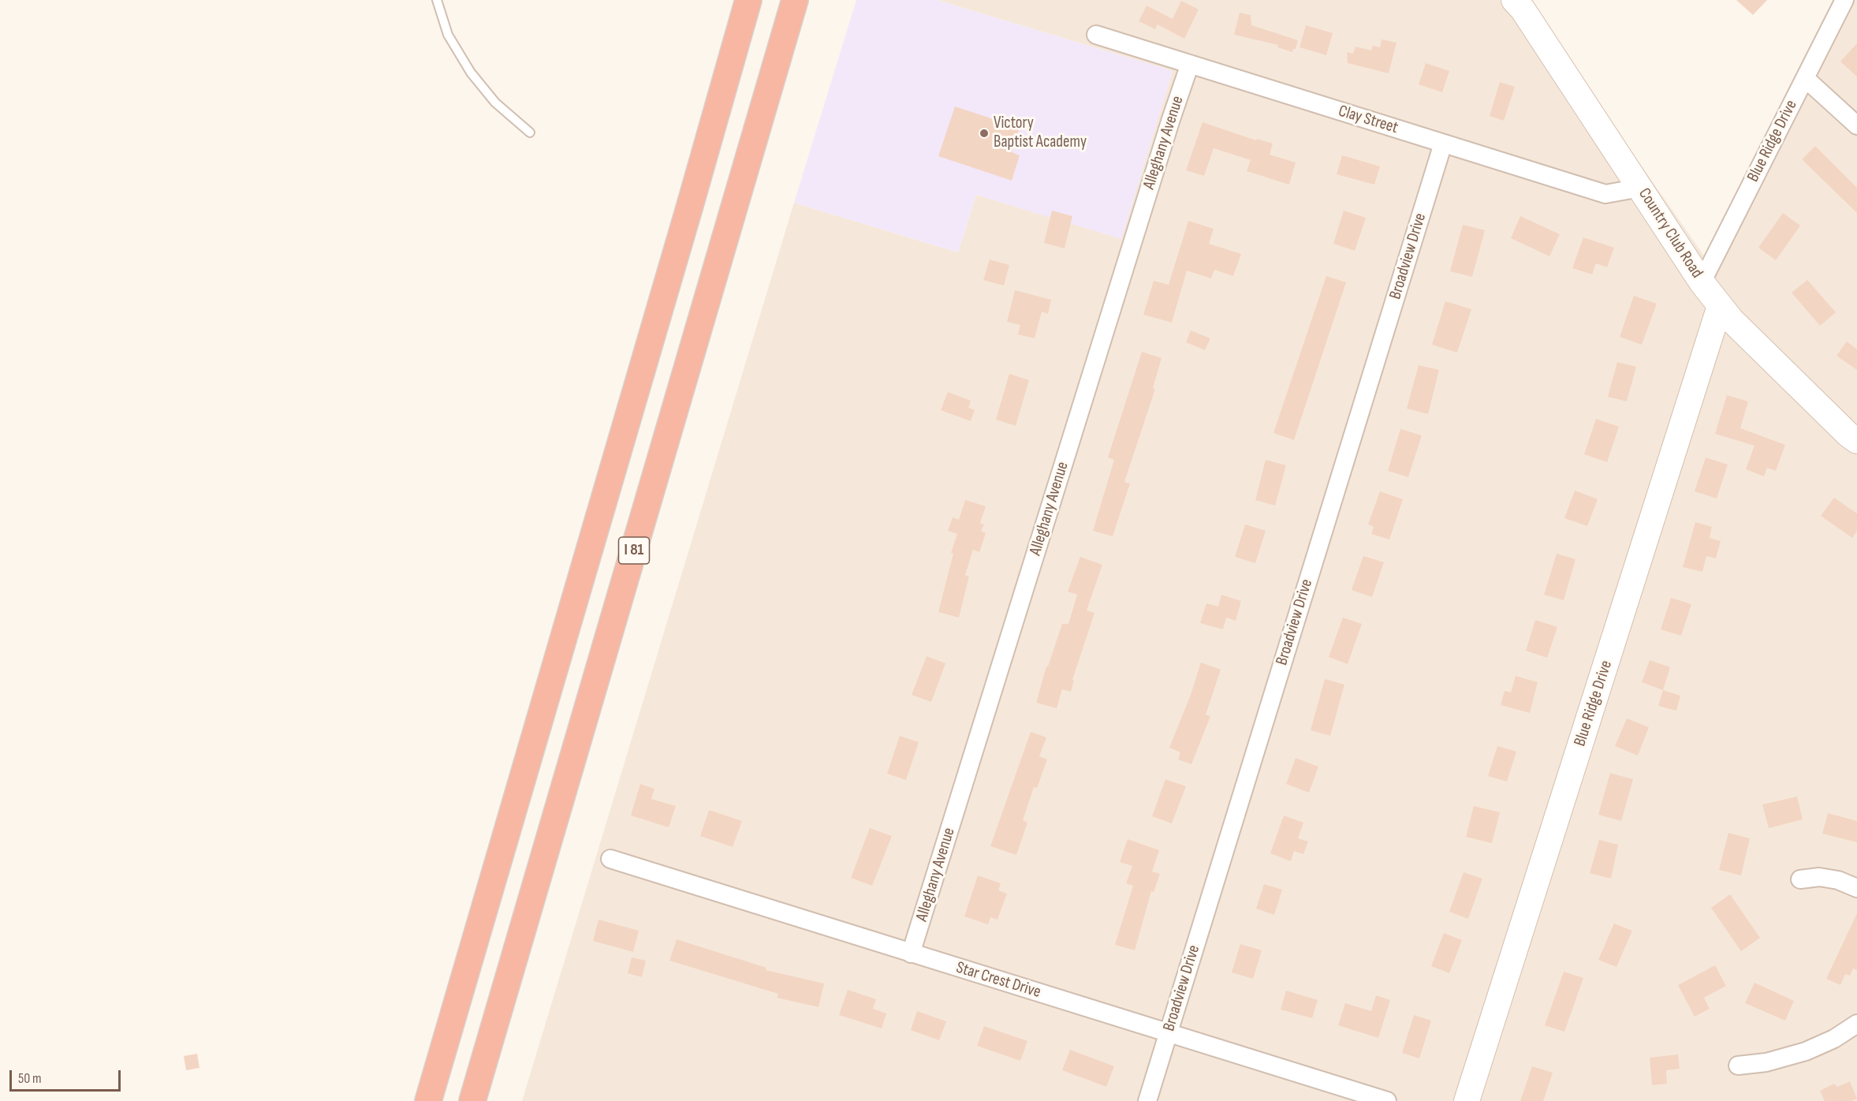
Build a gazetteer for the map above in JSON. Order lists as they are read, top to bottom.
{
  "streets": {
    "highway": ["I 81"],
    "street": [
      "Clay Street",
      "Blue Ridge Drive",
      "Alleghany Avenue",
      "Country Club Road",
      "Broadview Drive",
      "Star Crest Drive"
    ]
  },
  "crossings": [
    ["Clay Street", "Alleghany Avenue"],
    ["Clay Street", "Country Club Road"],
    ["Clay Street", "Broadview Drive"],
    ["Blue Ridge Drive", "Country Club Road"],
    ["Alleghany Avenue", "Star Crest Drive"],
    ["Broadview Drive", "Star Crest Drive"]
  ],
  "places": ["Victory Baptist Academy"],
  "scale_bar": "50 m"
}
